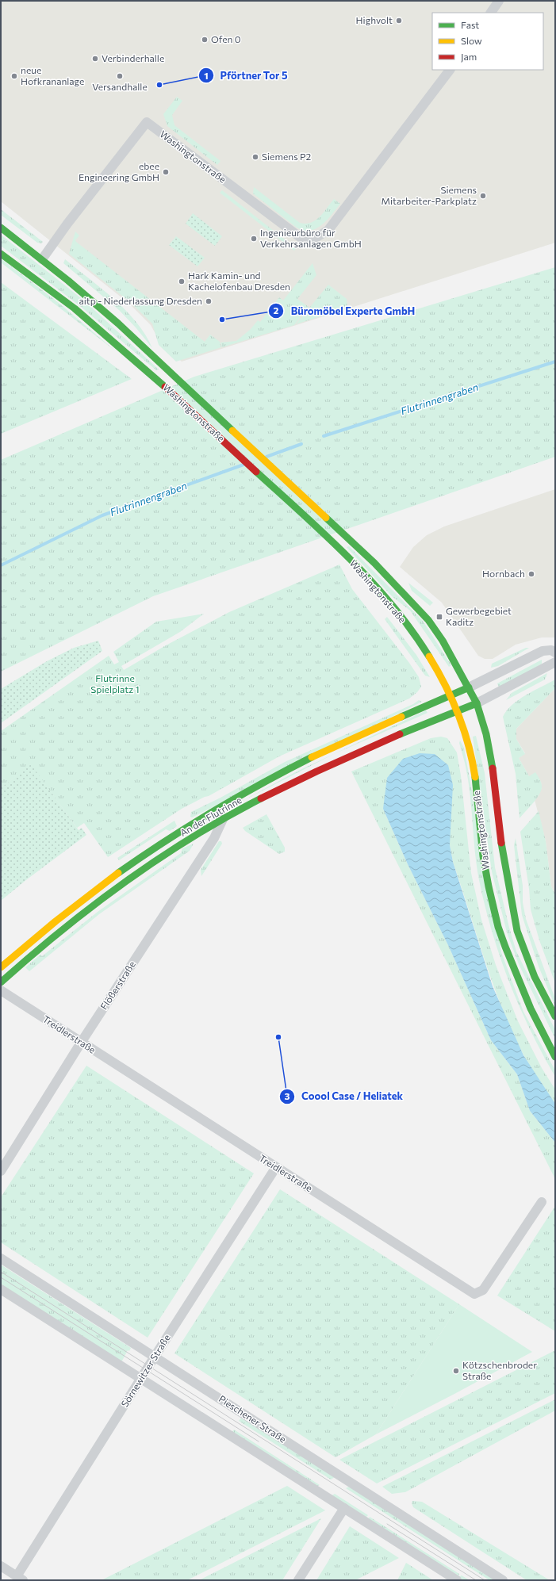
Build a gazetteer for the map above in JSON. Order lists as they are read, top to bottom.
{
  "streets": {
    "main road": ["Washingtonstraße", "An der Flutrinne"],
    "street": [
      "Flößerstraße",
      "Treidlerstraße",
      "Sörnewitzer Straße",
      "Pieschener Straße"
    ]
  },
  "crossings": [
    ["Washingtonstraße", "An der Flutrinne"],
    ["An der Flutrinne", "Flößerstraße"],
    ["Flößerstraße", "Treidlerstraße"],
    ["Treidlerstraße", "Sörnewitzer Straße"],
    ["Sörnewitzer Straße", "Pieschener Straße"]
  ],
  "water": ["Flutrinnengraben"],
  "parks": ["Flutrinne Spielplatz 1"],
  "places": {
    "other": [
      "Highvolt",
      "Ofen 0",
      "Verbinderhalle",
      "neue Hofkrananlage",
      "Versandhalle",
      "Pförtner Tor 5",
      "Siemens P2",
      "ebee Engineering GmbH",
      "Siemens Mitarbeiter-Parkplatz",
      "Ingenieurbüro für Verkehrsanlagen GmbH",
      "Hark Kamin- und Kachelofenbau Dresden",
      "aitp - Niederlassung Dresden",
      "Büromöbel Experte GmbH",
      "Hornbach",
      "Coool Case / Heliatek",
      "Kötzschenbroder Straße"
    ],
    "transit": ["Gewerbegebiet Kaditz"]
  },
  "legend": ["Fast", "Slow", "Jam"]
}
